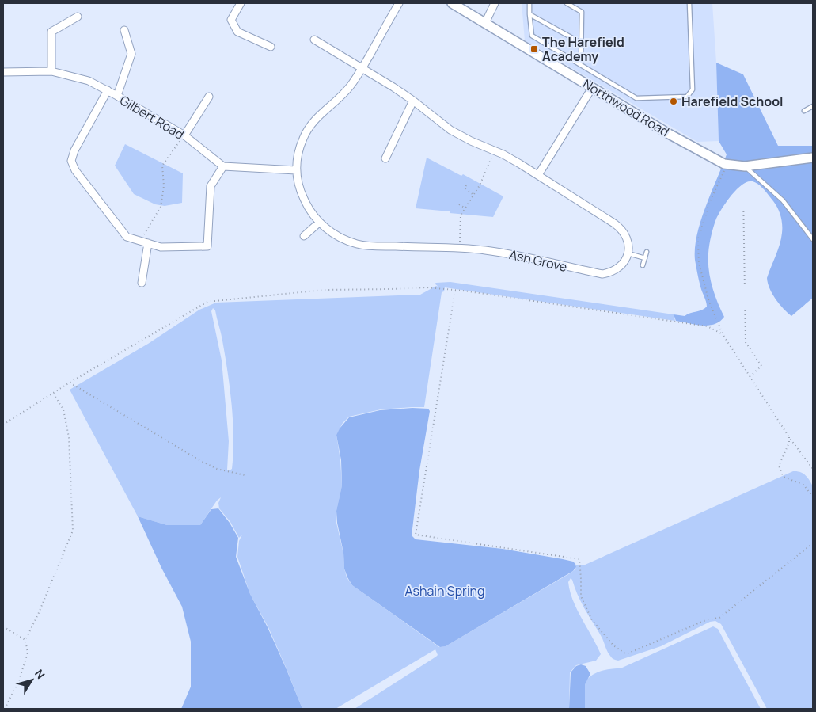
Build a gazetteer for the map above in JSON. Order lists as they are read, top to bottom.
{
  "streets": {
    "street": ["Northwood Road", "Gilbert Road", "Ash Grove"]
  },
  "parks": ["Ashain Spring"],
  "places": {
    "transit": ["The Harefield Academy"],
    "other": ["Harefield School"]
  },
  "north": "top right"
}
